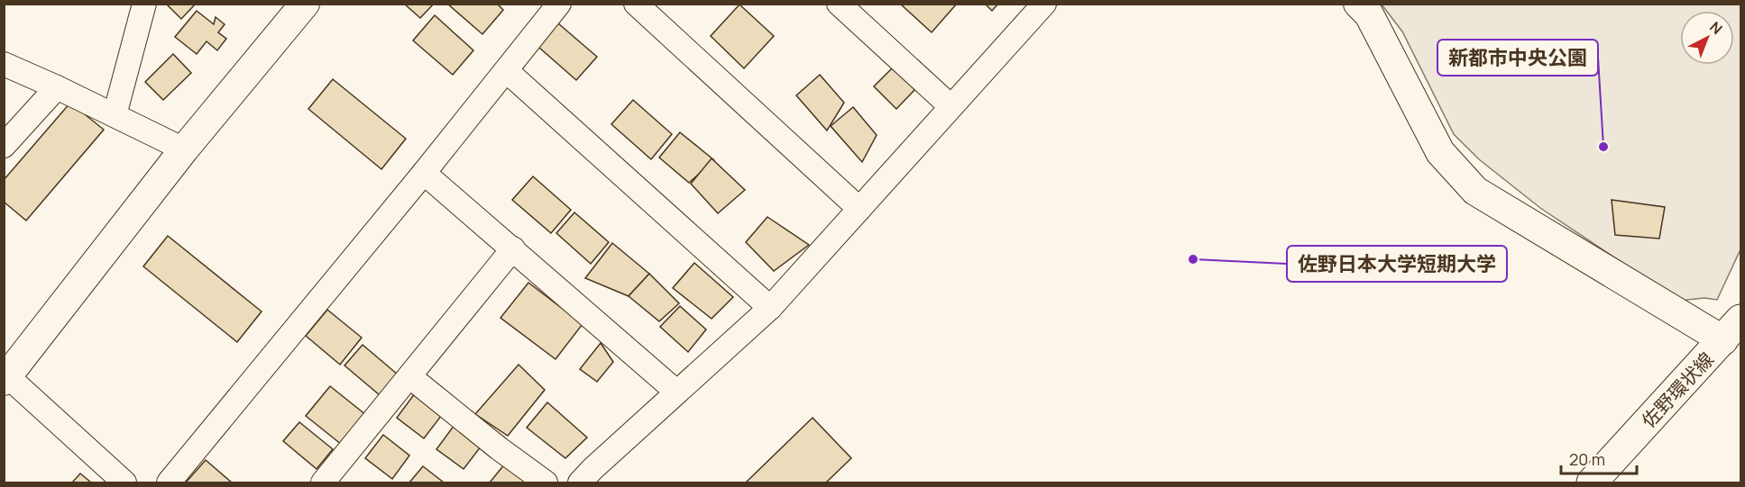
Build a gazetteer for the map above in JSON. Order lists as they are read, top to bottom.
{
  "streets": {
    "main road": ["佐野環状線"]
  },
  "places": ["新都市中央公園", "佐野日本大学短期大学"],
  "scale_bar": "20 m",
  "north": "top right"
}
